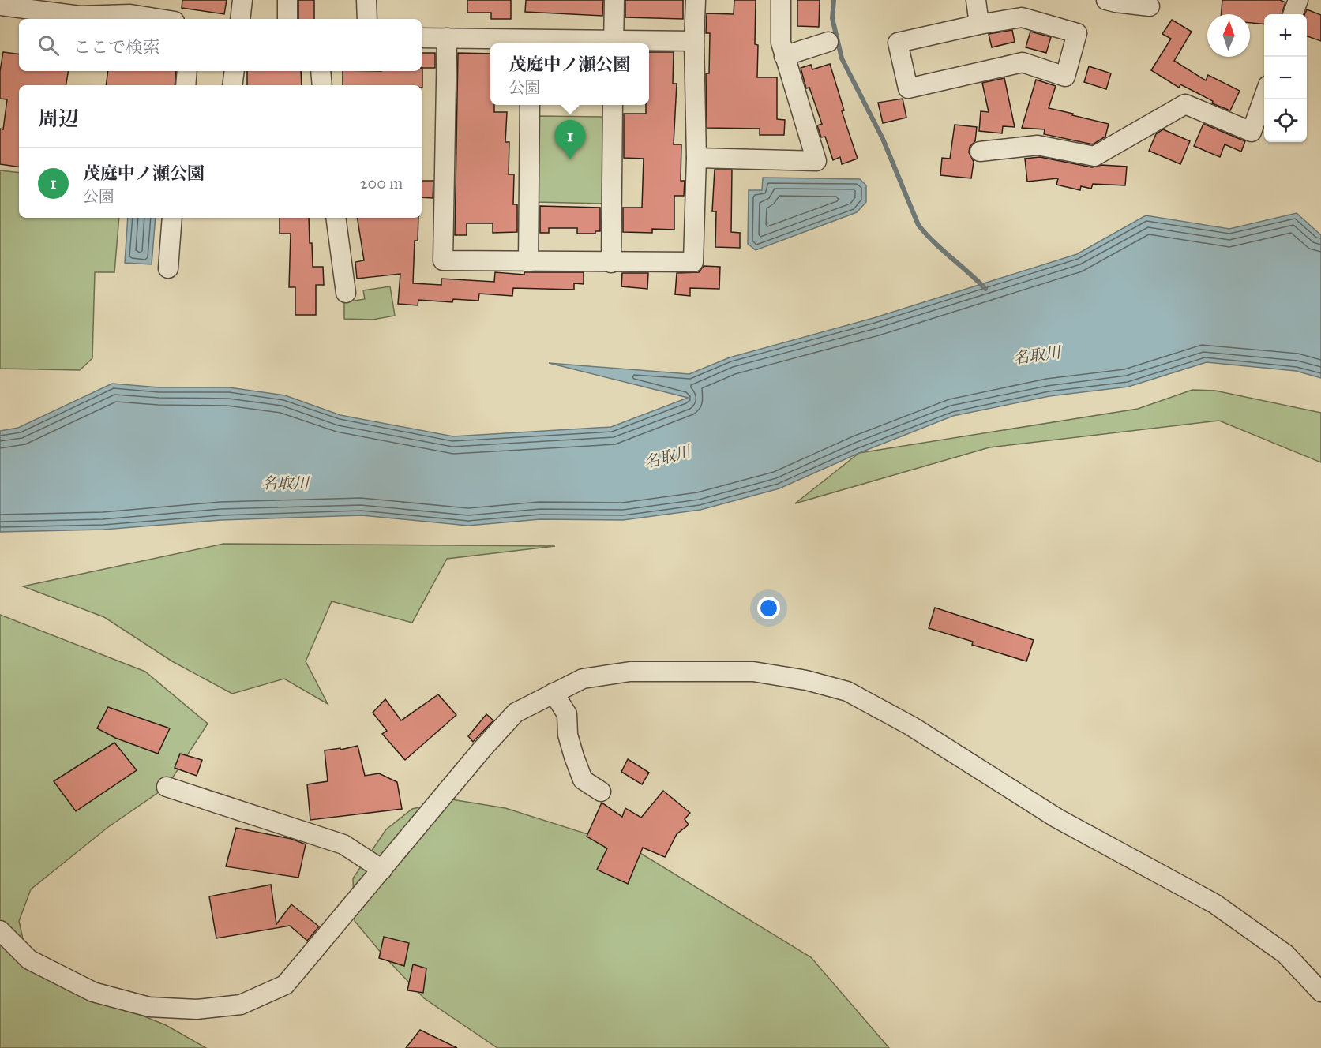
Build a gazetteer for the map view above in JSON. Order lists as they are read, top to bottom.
{
  "water": ["名取川"],
  "north": "top",
  "page": {
    "map_buttons": ["+", "−"],
    "search": "ここで検索",
    "popup": ["茂庭中ノ瀬公園", "公園"],
    "heading": "周辺",
    "pins": "1",
    "list": [
      {
        "mark": "1",
        "name": "茂庭中ノ瀬公園",
        "note": "公園",
        "value": "200 m"
      }
    ]
  }
}
